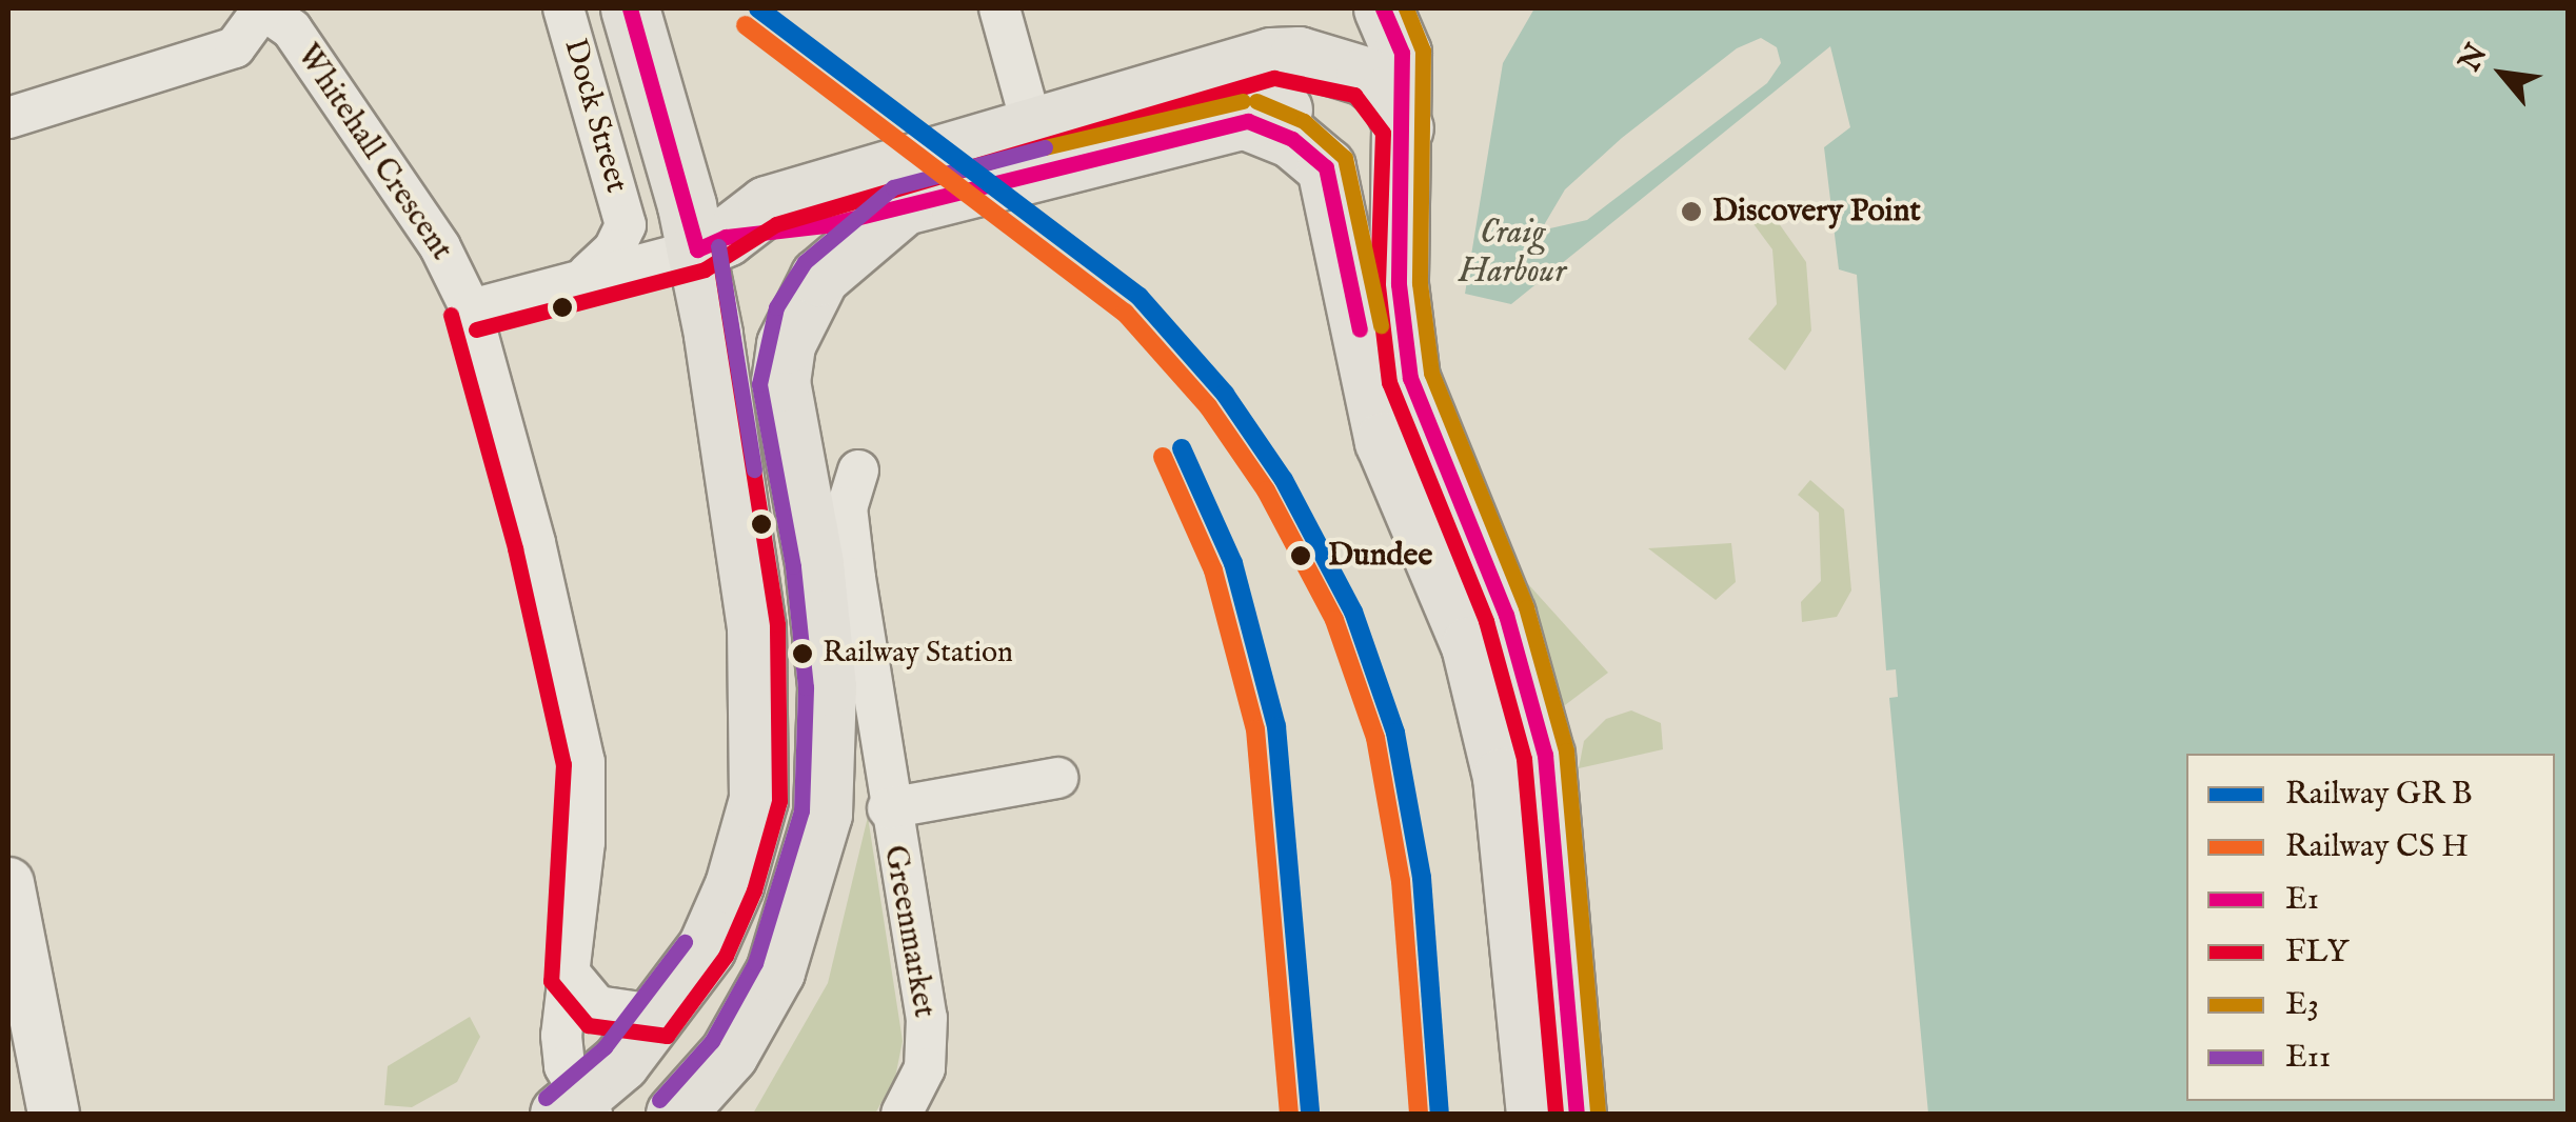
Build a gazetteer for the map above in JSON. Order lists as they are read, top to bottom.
{
  "streets": {
    "street": ["Dock Street", "Whitehall Crescent", "Greenmarket"]
  },
  "water": ["Craig Harbour"],
  "places": ["Discovery Point", "Dundee", "Railway Station"],
  "lines": [
    "transit line E1",
    "transit line E3",
    "transit line FLY",
    "transit line E11"
  ],
  "legend": [
    "Railway GR B",
    "Railway CS H",
    "E1",
    "FLY",
    "E3",
    "E11"
  ],
  "north": "top left"
}
